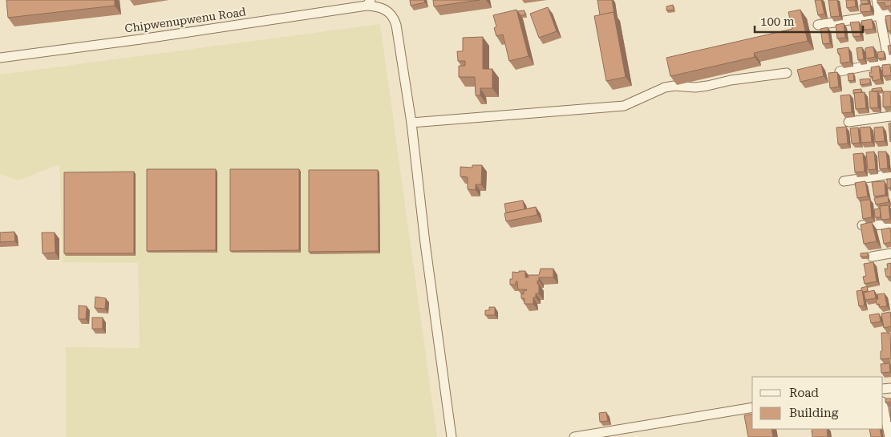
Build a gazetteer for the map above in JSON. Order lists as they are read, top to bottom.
{
  "streets": {
    "street": ["Chipwenupwenu Road"]
  },
  "legend": ["Road", "Building"],
  "scale_bar": "100 m"
}
